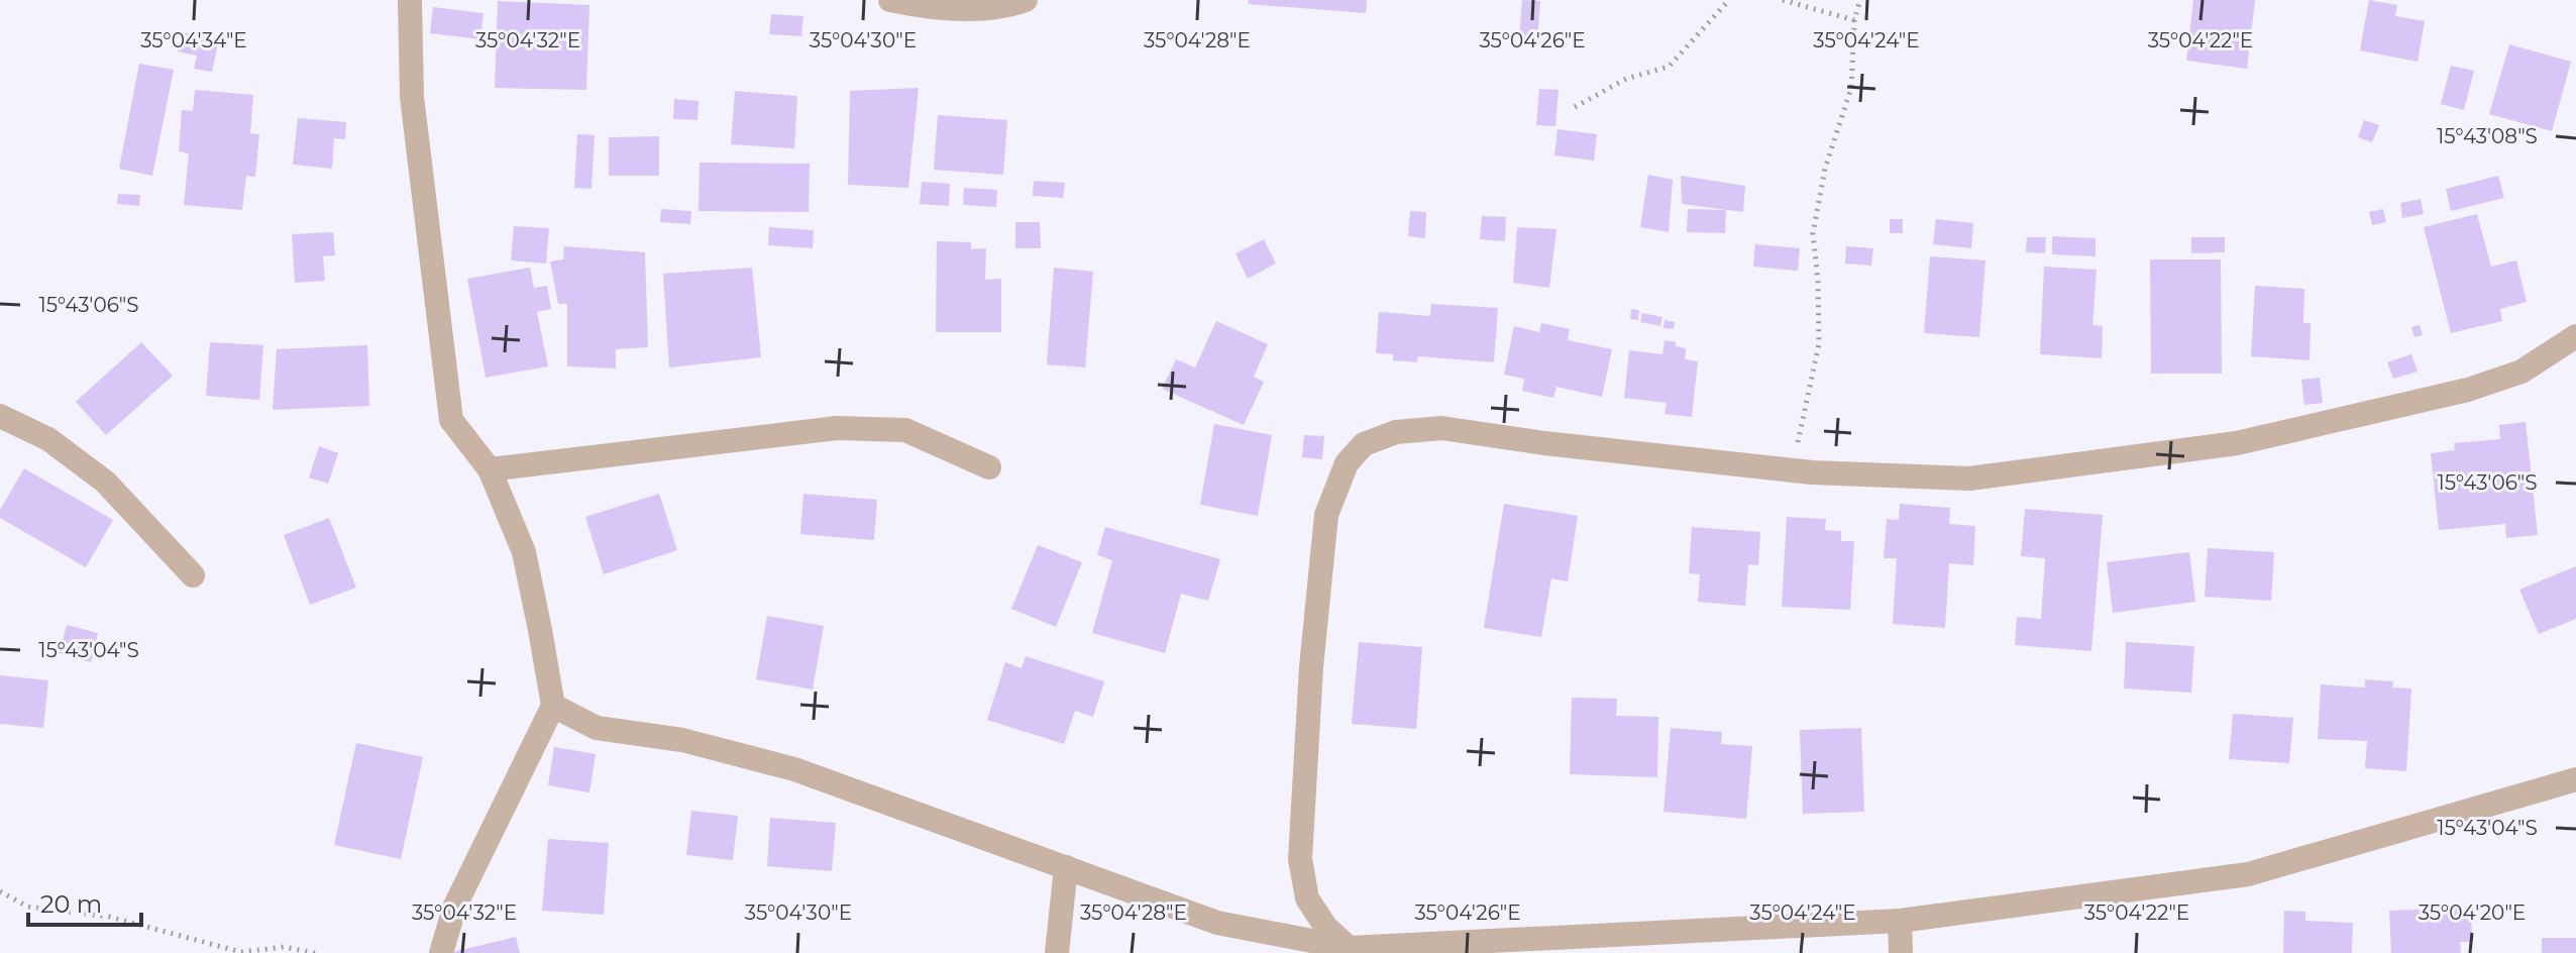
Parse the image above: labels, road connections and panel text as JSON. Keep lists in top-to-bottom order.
{
  "scale_bar": "20 m",
  "coordinates": [
    "35°04'34\"E",
    "35°04'32\"E",
    "35°04'30\"E",
    "35°04'28\"E",
    "35°04'26\"E",
    "35°04'24\"E",
    "35°04'22\"E",
    "15°43'08\"S",
    "15°43'06\"S",
    "15°43'04\"S",
    "35°04'20\"E"
  ]
}
